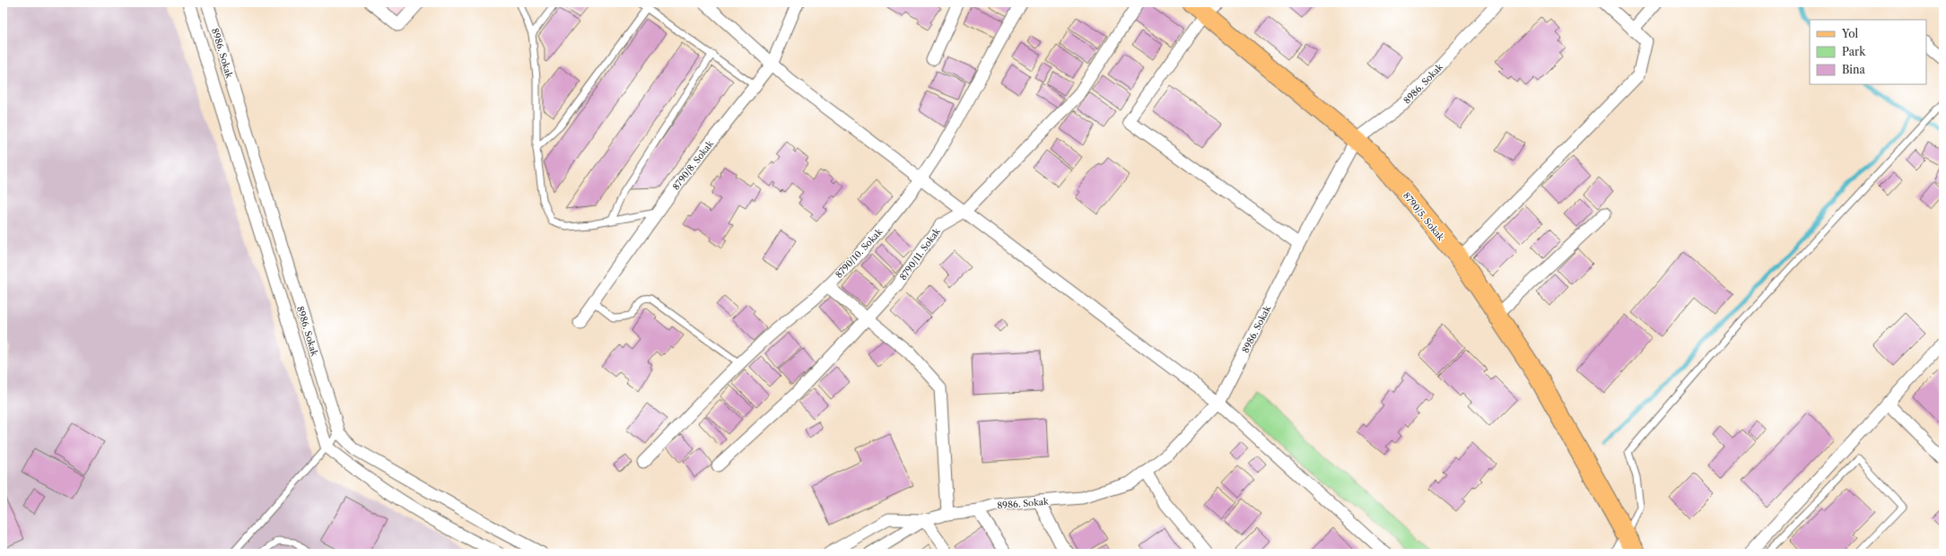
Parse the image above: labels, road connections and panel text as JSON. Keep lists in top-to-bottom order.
{
  "streets": {
    "main road": ["8790/5. Sokak"],
    "street": [
      "8986. Sokak",
      "8790/8. Sokak",
      "8790/10. Sokak",
      "8790/11. Sokak"
    ]
  },
  "crossings": [
    ["8986. Sokak", "8790/5. Sokak"]
  ],
  "legend": ["Yol", "Park", "Bina"]
}
